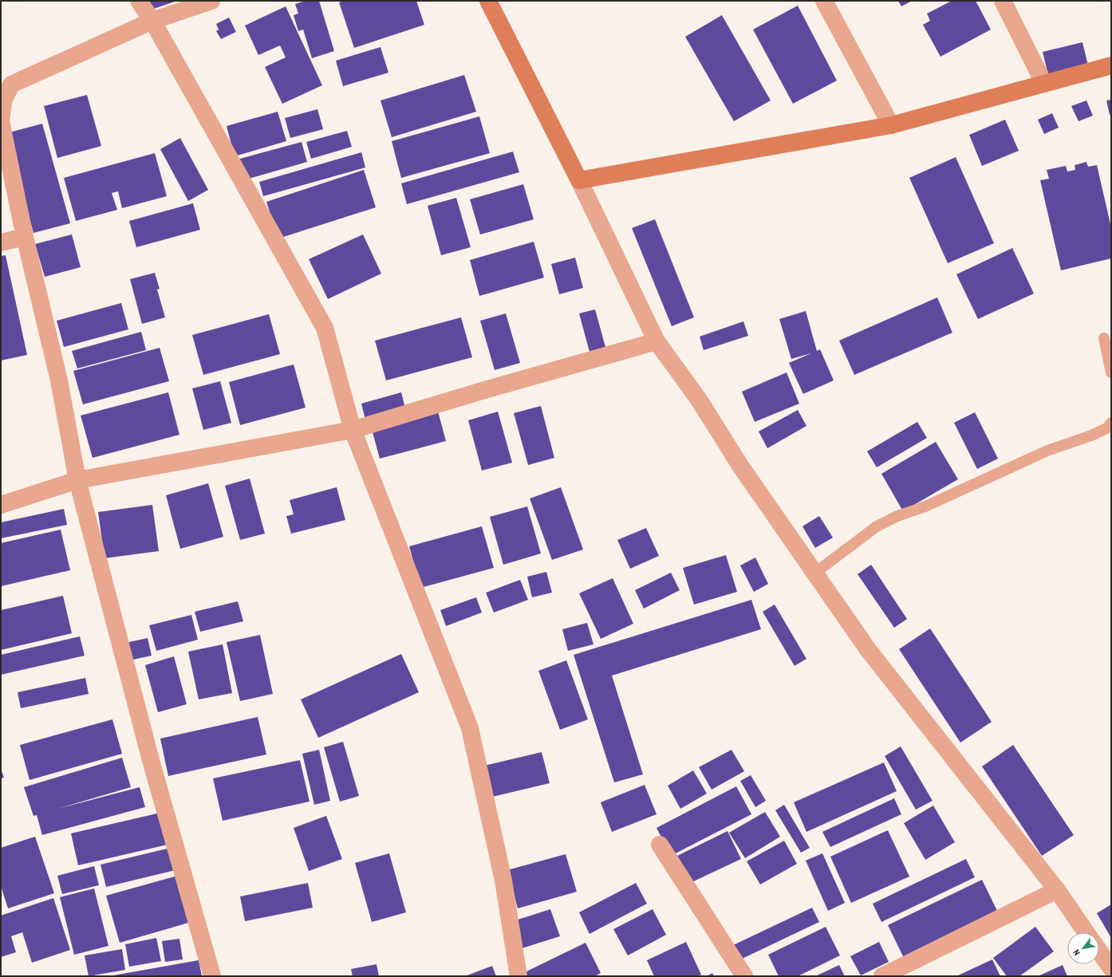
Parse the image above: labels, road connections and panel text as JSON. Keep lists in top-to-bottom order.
{
  "north": "bottom left"
}
